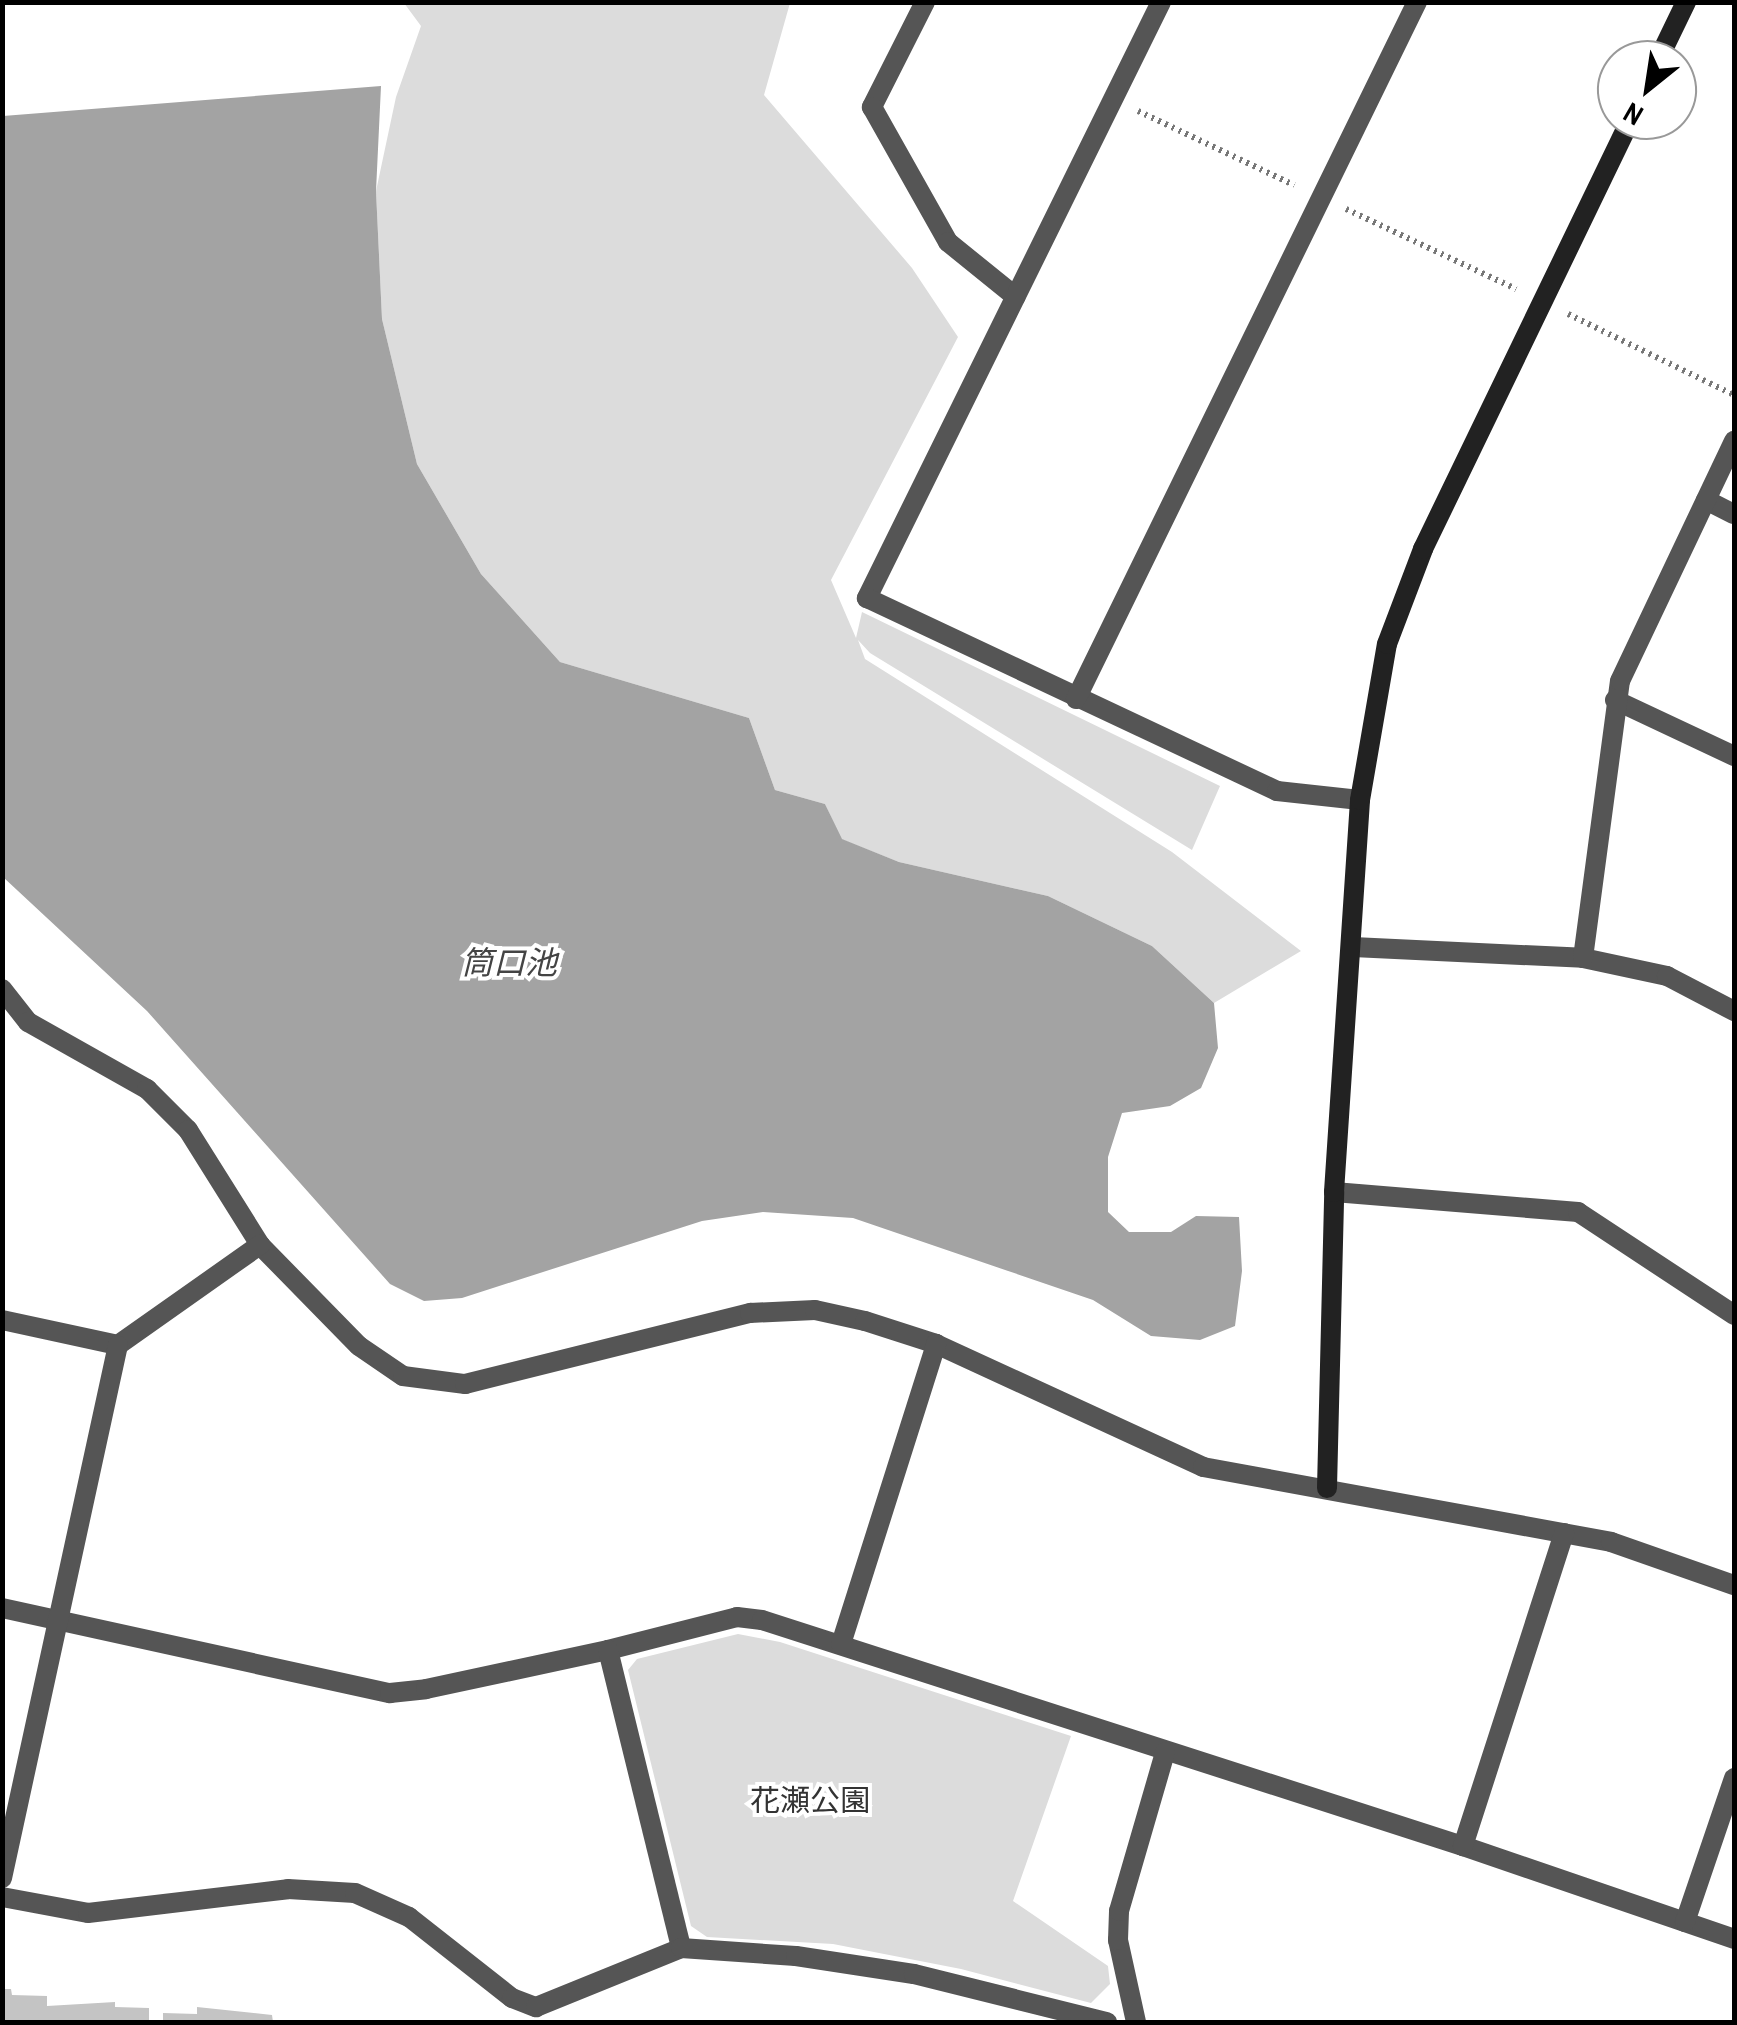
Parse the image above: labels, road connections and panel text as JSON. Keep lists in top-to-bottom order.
{
  "water": ["筒口池"],
  "parks": ["花瀬公園"],
  "north": "bottom left"
}
